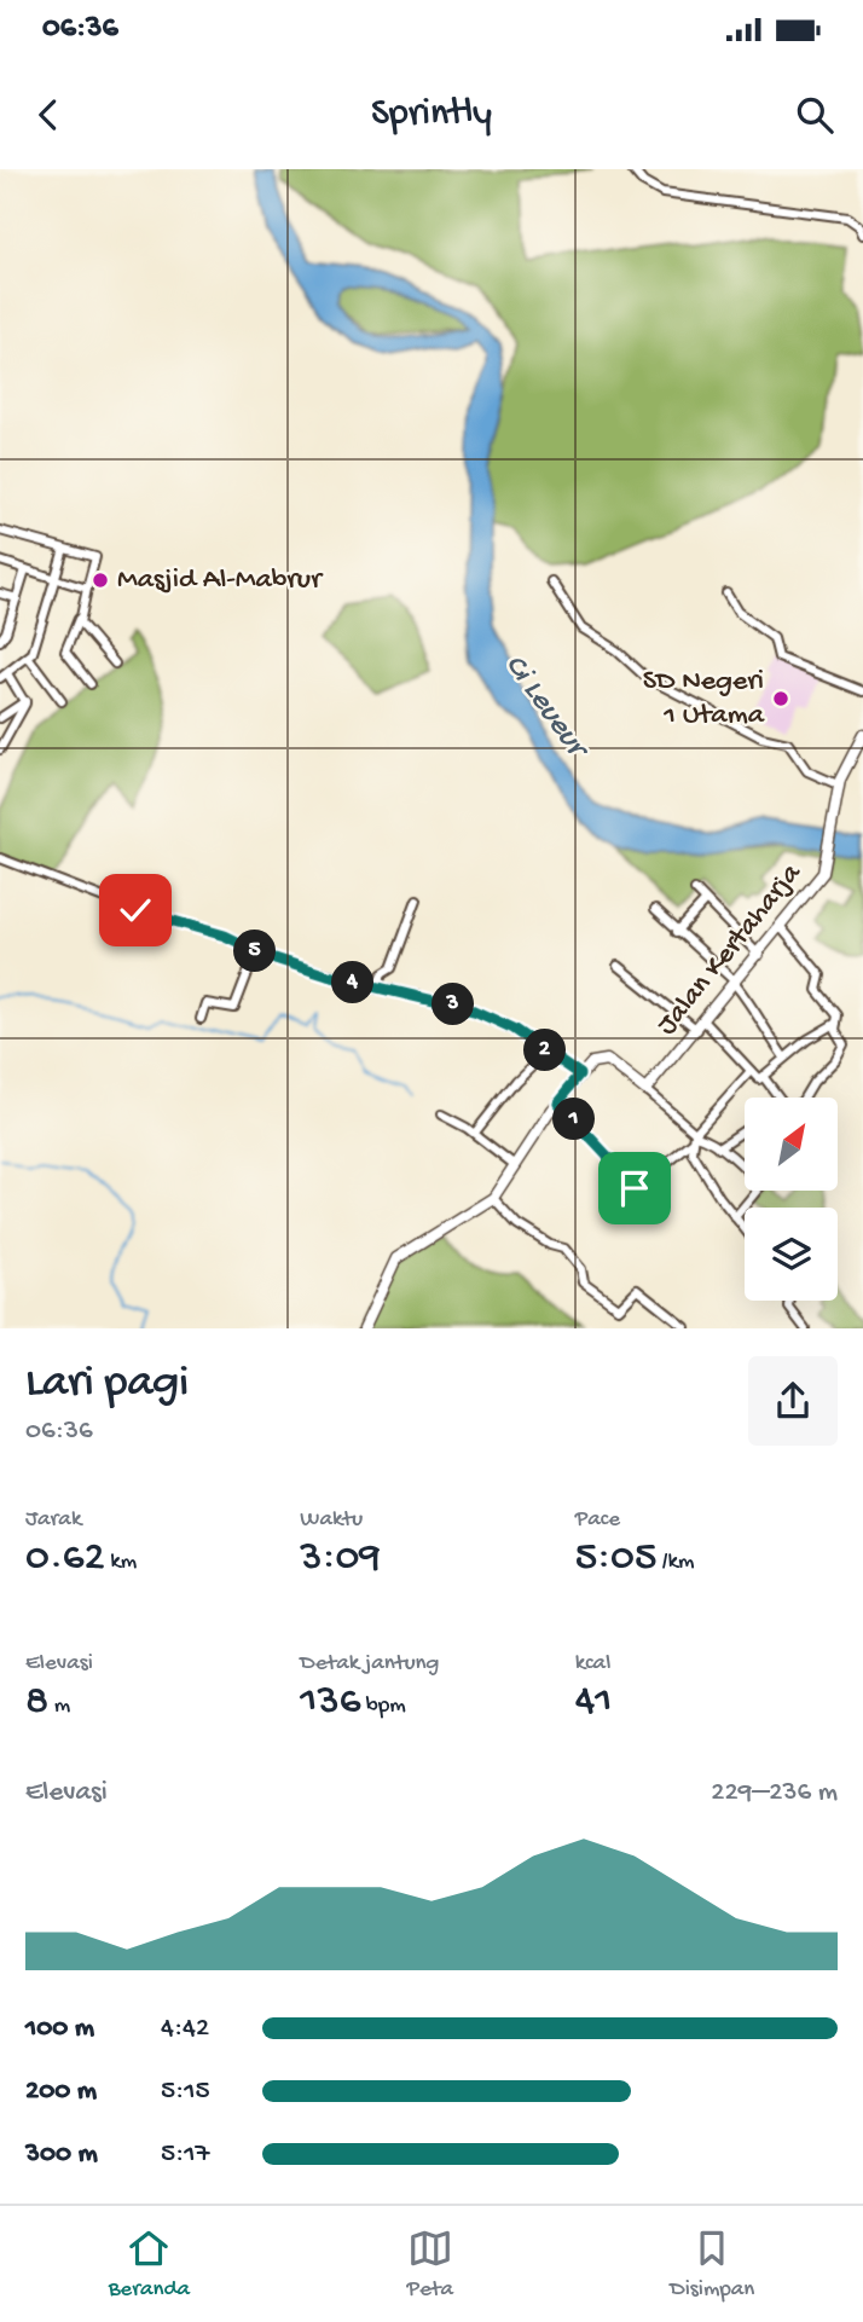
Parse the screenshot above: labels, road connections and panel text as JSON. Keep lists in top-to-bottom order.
{
  "streets": {
    "street": ["Jalan Kertaharja"]
  },
  "water": ["Ci Leueur"],
  "places": ["Masjid Al-Mabrur", "SD Negeri 1 Utama"],
  "north": "top right",
  "page": {
    "status": "06:36",
    "header": "Sprintly",
    "pins": [
      "5",
      "4",
      "3",
      "2",
      "1"
    ],
    "heading": ["Lari pagi", "06:36"],
    "stats": [
      ["Jarak", "0.62 km"],
      ["Waktu", "3:09"],
      ["Pace", "5:05 /km"],
      ["Elevasi", "8 m"],
      ["Detak jantung", "136 bpm"],
      ["kcal", "41"]
    ],
    "chart": ["Elevasi", "229–236 m"],
    "list": [
      {
        "name": "100 m",
        "note": "4:42"
      },
      {
        "name": "200 m",
        "note": "5:15"
      },
      {
        "name": "300 m",
        "note": "5:17"
      }
    ],
    "tabs": ["Beranda", "Peta", "Disimpan"]
  }
}
